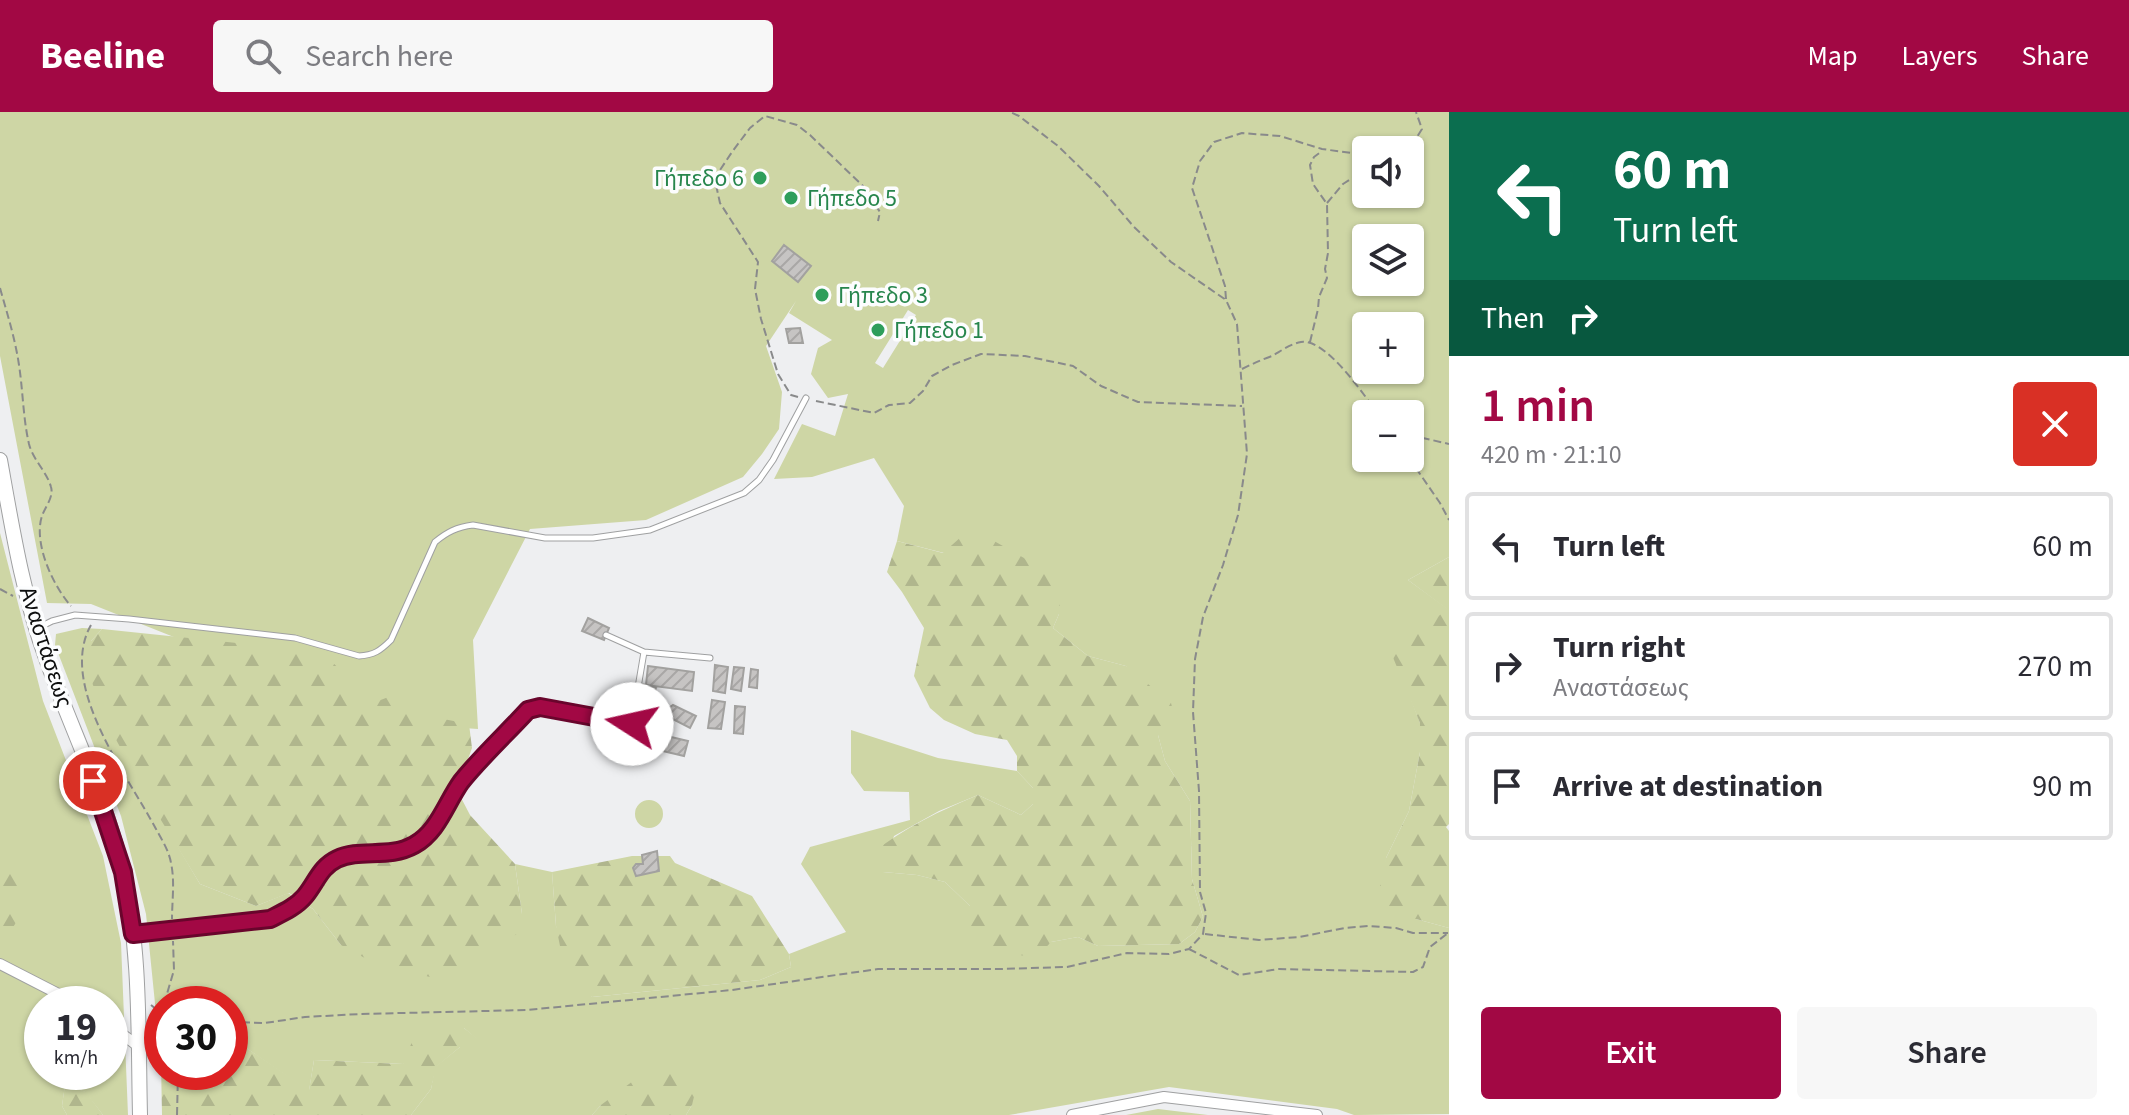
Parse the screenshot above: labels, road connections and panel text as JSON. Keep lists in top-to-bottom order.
{
  "streets": {
    "street": ["Αναστάσεως"]
  },
  "places": [
    "Γήπεδο 6",
    "Γήπεδο 5",
    "Γήπεδο 3",
    "Γήπεδο 1"
  ],
  "page": {
    "header": "Beeline",
    "search": "Search here",
    "nav": ["Map", "Layers", "Share"],
    "turn": ["60 m", "Turn left"],
    "map_buttons": ["+", "−"],
    "then": "Then",
    "heading": ["1 min", "420 m · 21:10"],
    "list": [
      {
        "name": "Turn left",
        "value": "60 m"
      },
      {
        "name": "Turn right",
        "note": "Αναστάσεως",
        "value": "270 m"
      },
      {
        "name": "Arrive at destination",
        "value": "90 m"
      }
    ],
    "speed": "19 km/h",
    "limit": "30",
    "buttons": ["Exit", "Share"]
  }
}
